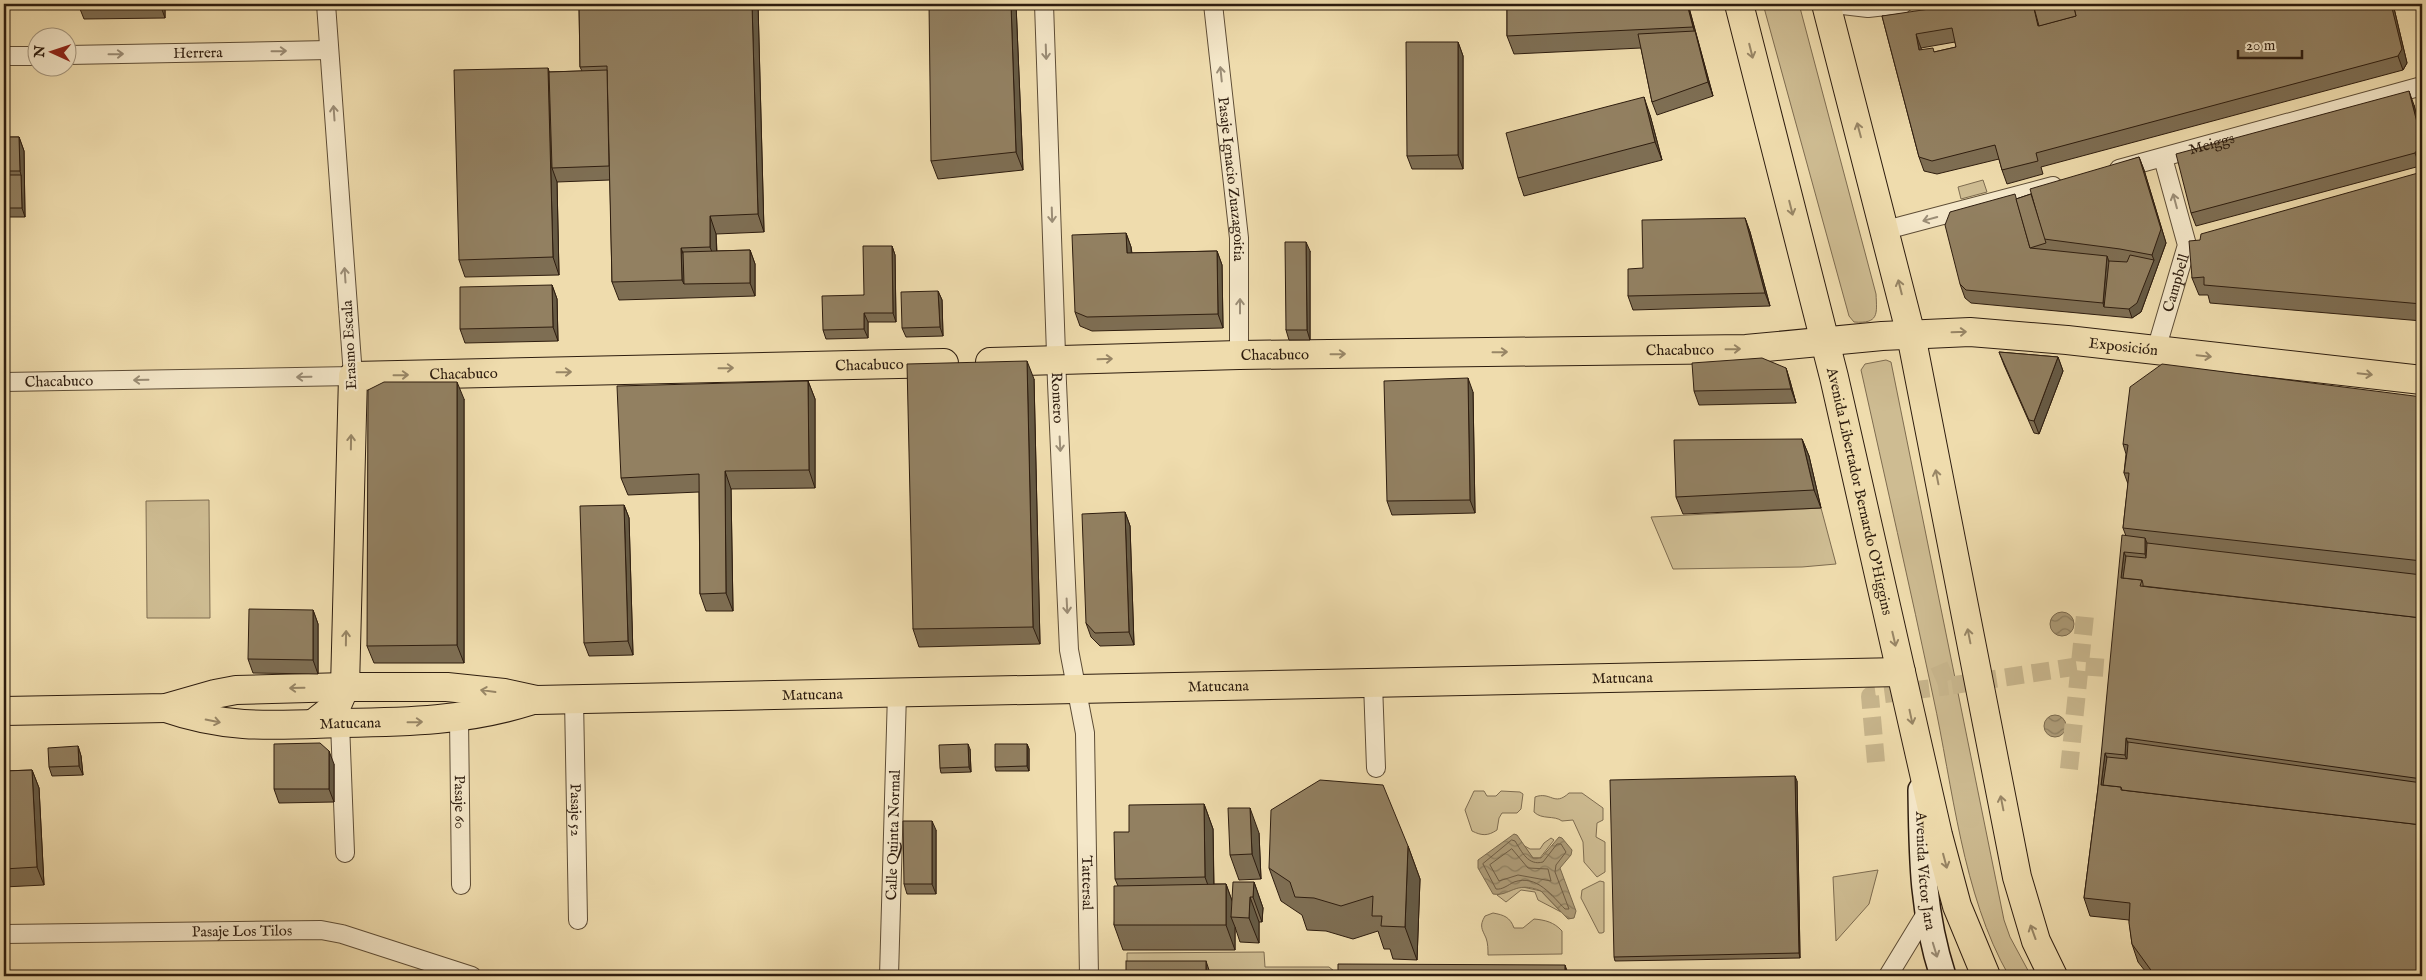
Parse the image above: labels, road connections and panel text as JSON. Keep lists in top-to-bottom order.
{
  "streets": {
    "main road": [
      "Erasmo Escala",
      "Exposición",
      "Chacabuco",
      "Avenida Libertador Bernardo O'Higgins",
      "Matucana",
      "Avenida Víctor Jara"
    ],
    "street": [
      "Herrera",
      "Meiggs",
      "Pasaje Ignacio Zuazagoitia",
      "Campbell",
      "Romero",
      "Pasaje 60",
      "Pasaje 52",
      "Calle Quinta Normal",
      "Tattersal",
      "Pasaje Los Tilos"
    ]
  },
  "crossings": [
    ["Herrera", "Erasmo Escala"],
    ["Meiggs", "Campbell"],
    ["Pasaje Ignacio Zuazagoitia", "Chacabuco"],
    ["Campbell", "Exposición"],
    ["Erasmo Escala", "Chacabuco"],
    ["Erasmo Escala", "Matucana"],
    ["Exposición", "Chacabuco"],
    ["Exposición", "Avenida Libertador Bernardo O'Higgins"],
    ["Chacabuco", "Romero"],
    ["Chacabuco", "Avenida Libertador Bernardo O'Higgins"],
    ["Romero", "Matucana"],
    ["Romero", "Tattersal"],
    ["Avenida Libertador Bernardo O'Higgins", "Matucana"],
    ["Avenida Libertador Bernardo O'Higgins", "Avenida Víctor Jara"],
    ["Matucana", "Pasaje 60"],
    ["Matucana", "Pasaje 52"],
    ["Matucana", "Calle Quinta Normal"]
  ],
  "one_way": [
    "Herrera",
    "Pasaje Ignacio Zuazagoitia",
    "Campbell",
    "Erasmo Escala",
    "Exposición",
    "Romero"
  ],
  "scale_bar": "20 m",
  "north": "left"
}
